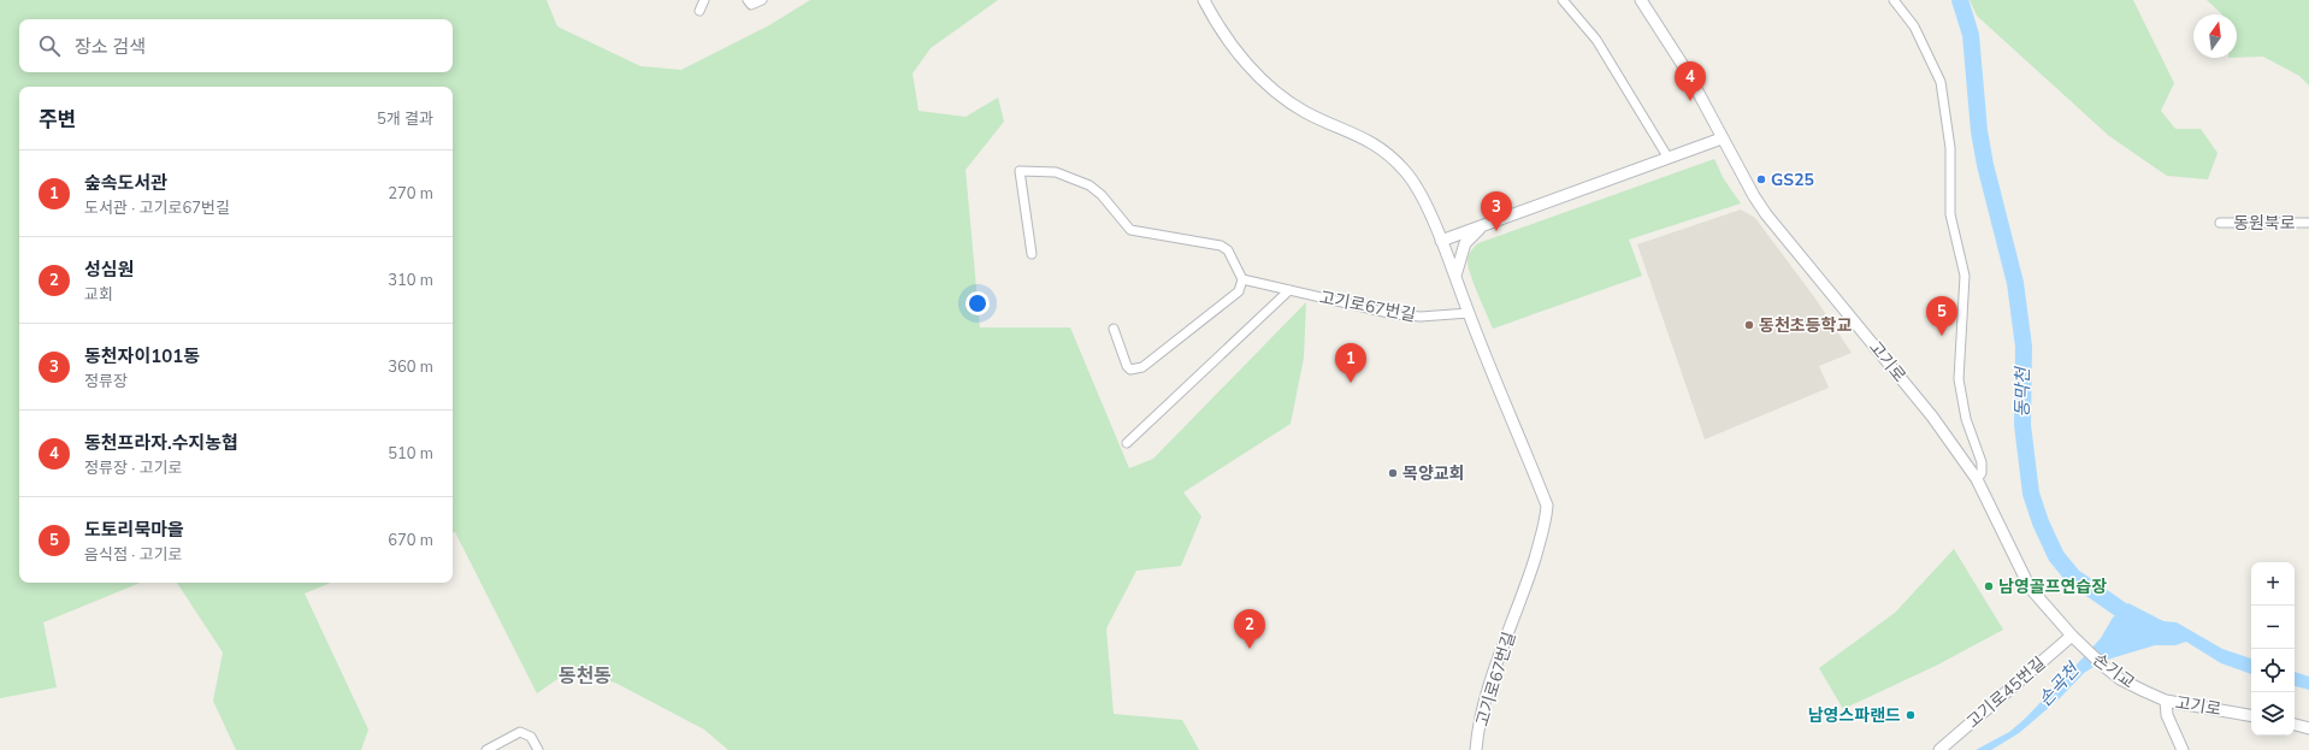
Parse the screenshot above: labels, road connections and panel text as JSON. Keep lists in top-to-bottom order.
{
  "streets": {
    "street": [
      "동원북로",
      "고기로67번길",
      "고기로",
      "손기교",
      "고기로45번길"
    ]
  },
  "crossings": [
    ["고기로", "손기교"],
    ["고기로", "고기로45번길"]
  ],
  "districts": ["동천동"],
  "water": ["동막천", "손곡천"],
  "places": [
    "GS25",
    "동천초등학교",
    "목양교회",
    "남영골프연습장",
    "남영스파랜드"
  ],
  "north": "top",
  "page": {
    "search": "장소 검색",
    "pins": [
      "4",
      "3",
      "5",
      "1",
      "2"
    ],
    "heading": ["주변", "5개 결과"],
    "list": [
      {
        "mark": "1",
        "name": "숲속도서관",
        "note": "도서관 · 고기로67번길",
        "value": "270 m"
      },
      {
        "mark": "2",
        "name": "성심원",
        "note": "교회",
        "value": "310 m"
      },
      {
        "mark": "3",
        "name": "동천자이101동",
        "note": "정류장",
        "value": "360 m"
      },
      {
        "mark": "4",
        "name": "동천프라자.수지농협",
        "note": "정류장 · 고기로",
        "value": "510 m"
      },
      {
        "mark": "5",
        "name": "도토리묵마을",
        "note": "음식점 · 고기로",
        "value": "670 m"
      }
    ],
    "map_buttons": ["+", "−"]
  }
}
